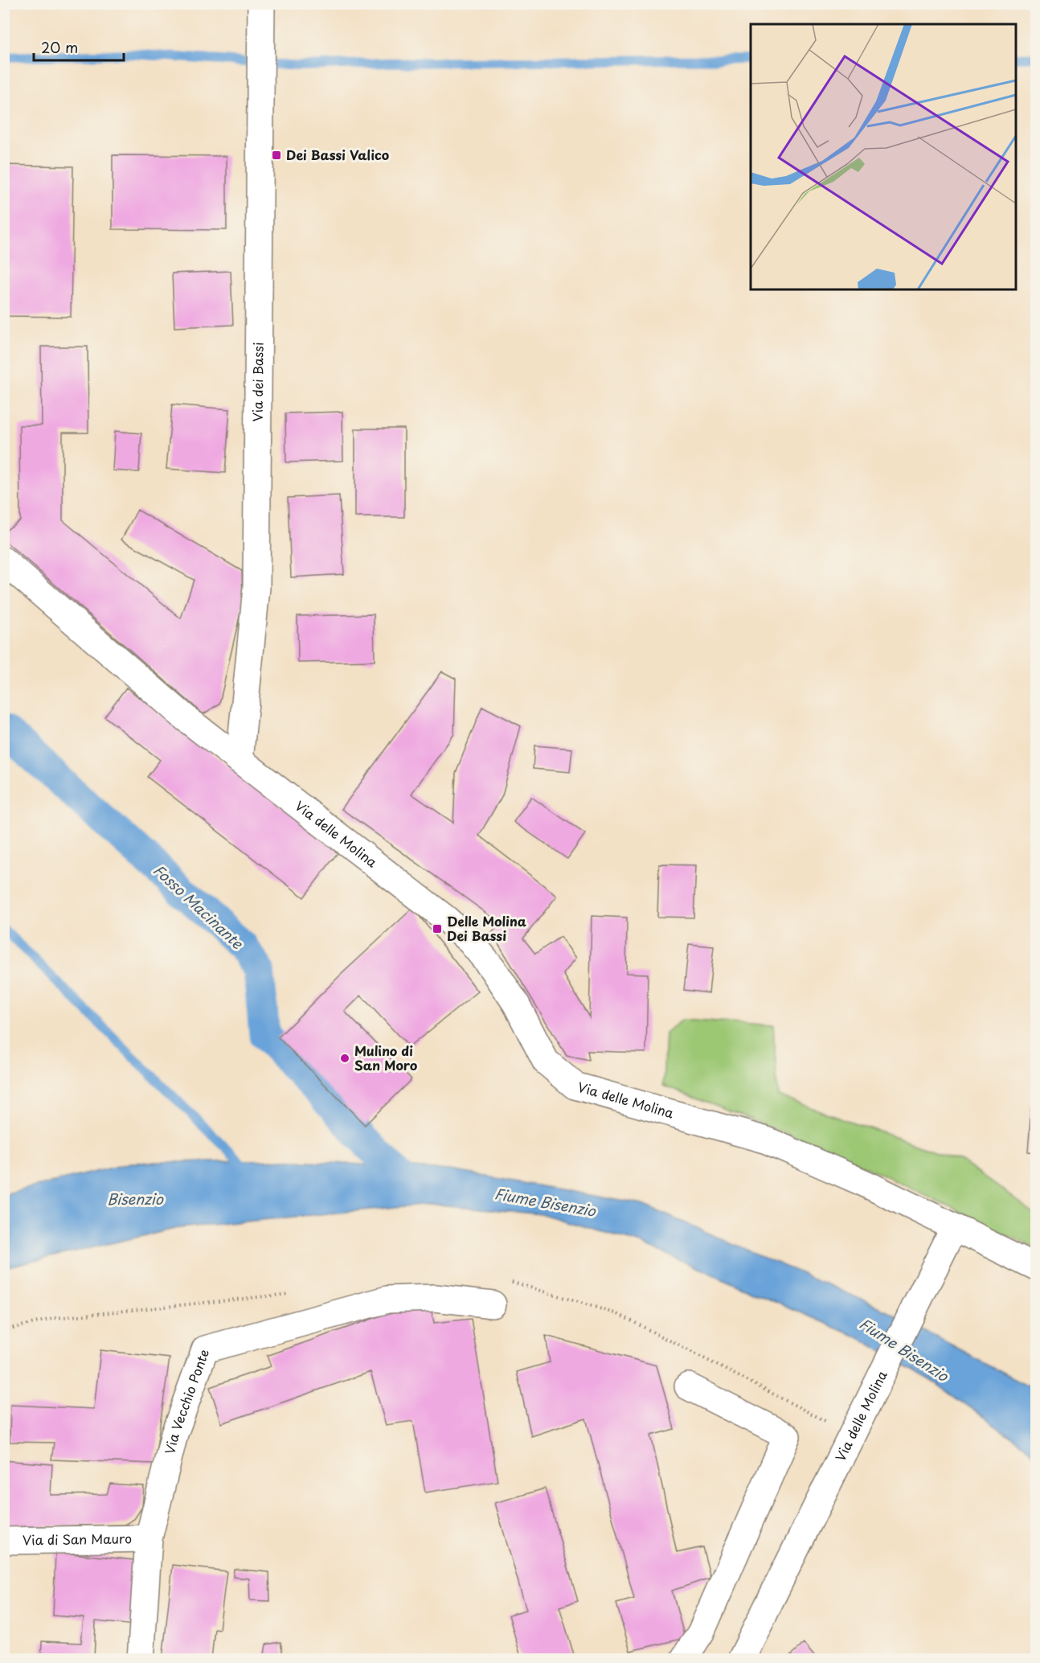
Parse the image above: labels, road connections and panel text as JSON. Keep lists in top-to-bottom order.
{
  "streets": {
    "street": [
      "Via dei Bassi",
      "Via delle Molina",
      "Via Vecchio Ponte",
      "Via di San Mauro"
    ]
  },
  "crossings": [
    ["Via dei Bassi", "Via delle Molina"],
    ["Via Vecchio Ponte", "Via di San Mauro"]
  ],
  "water": ["Fosso Macinante", "Bisenzio", "Fiume Bisenzio"],
  "places": {
    "transit": ["Dei Bassi Valico", "Delle Molina Dei Bassi"],
    "other": ["Mulino di San Moro"]
  },
  "scale_bar": "20 m"
}
